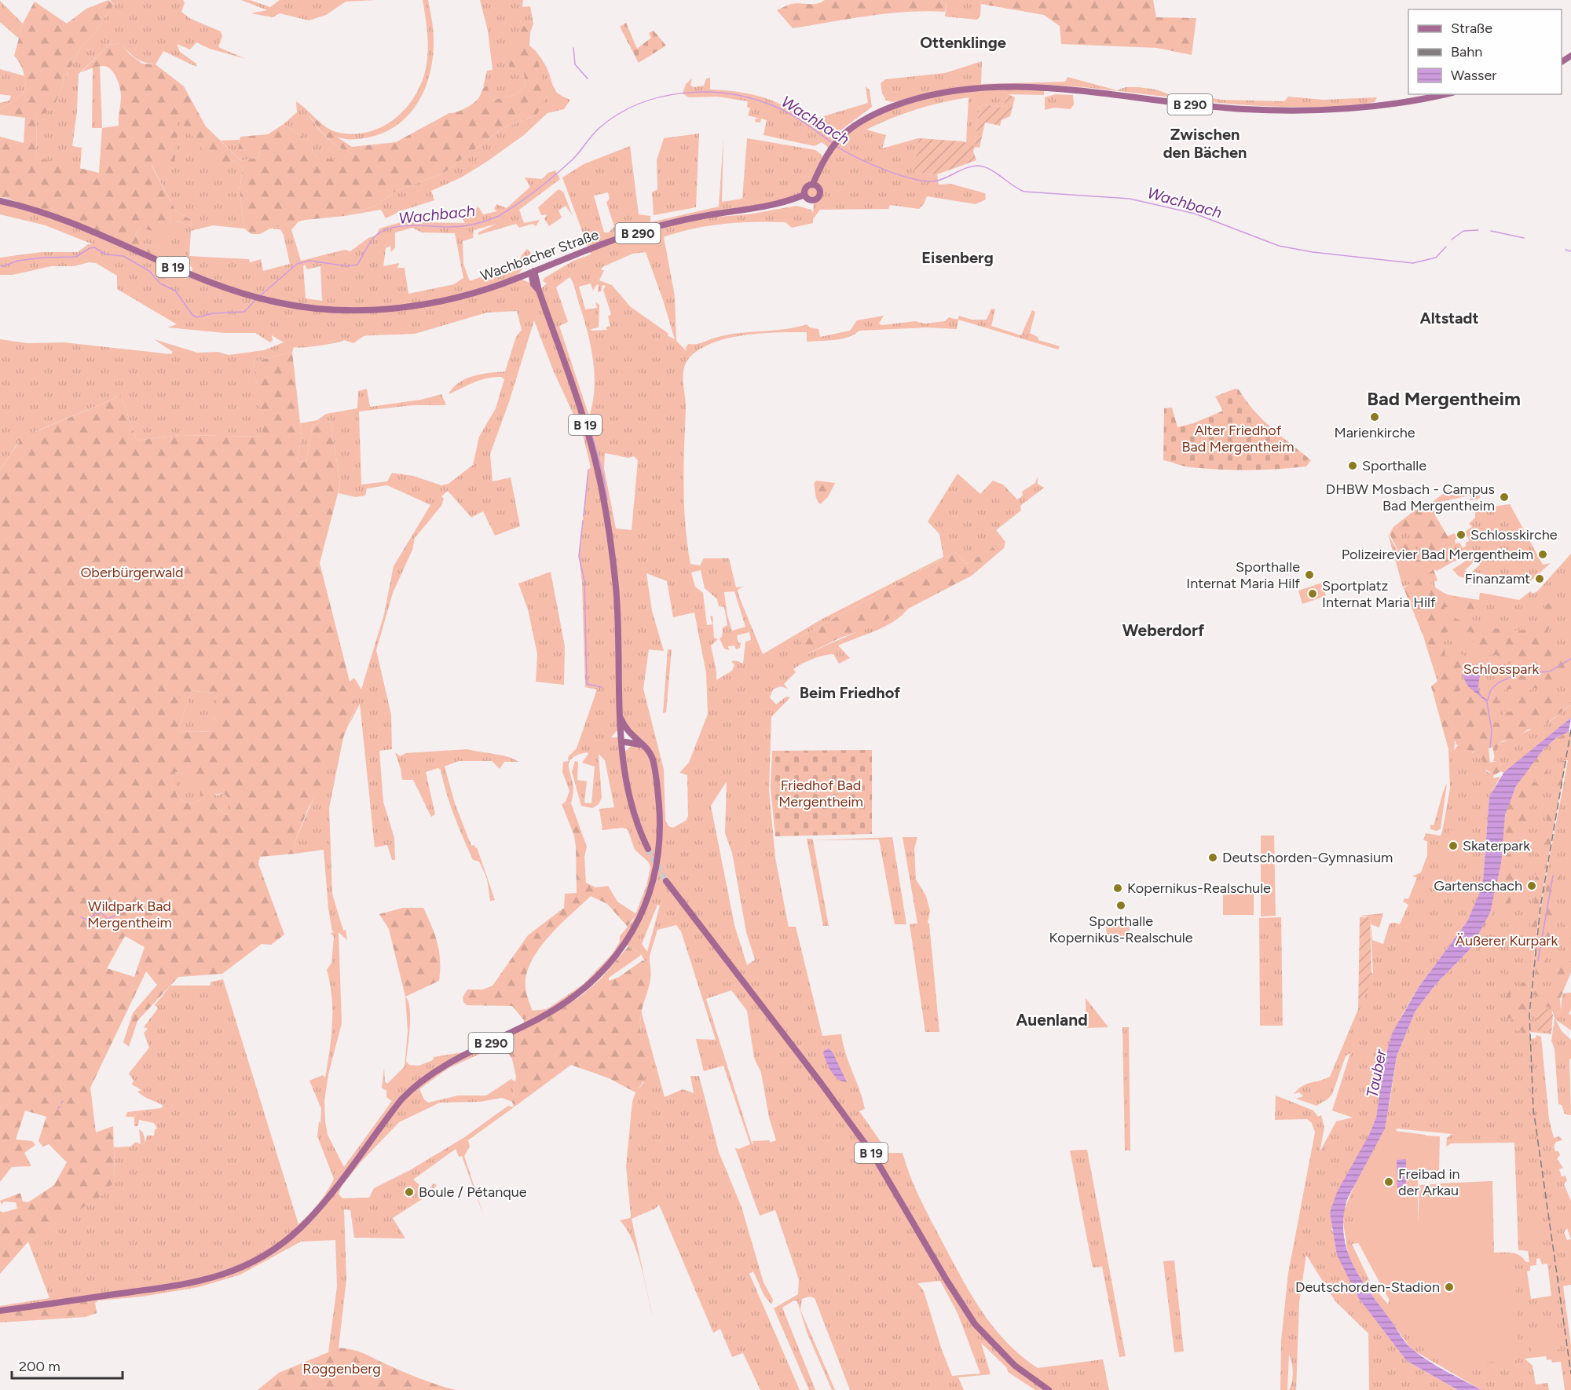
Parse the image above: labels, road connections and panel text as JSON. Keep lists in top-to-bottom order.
{
  "streets": {
    "main road": ["B 290", "Wachbacher Straße", "B 19"]
  },
  "crossings": [
    ["B 290", "Wachbacher Straße"],
    ["B 290", "B 19"],
    ["Wachbacher Straße", "B 19"]
  ],
  "districts": [
    "Ottenklinge",
    "Zwischen den Bächen",
    "Eisenberg",
    "Altstadt",
    "Bad Mergentheim",
    "Weberdorf",
    "Beim Friedhof",
    "Auenland"
  ],
  "water": ["Wachbach", "Tauber"],
  "parks": [
    "Alter Friedhof Bad Mergentheim",
    "Oberbürgerwald",
    "Schlosspark",
    "Friedhof Bad Mergentheim",
    "Wildpark Bad Mergentheim",
    "Äußerer Kurpark",
    "Roggenberg"
  ],
  "places": [
    "Marienkirche",
    "Sporthalle",
    "DHBW Mosbach - Campus Bad Mergentheim",
    "Schlosskirche",
    "Polizeirevier Bad Mergentheim",
    "Sporthalle Internat Maria Hilf",
    "Finanzamt",
    "Sportplatz Internat Maria Hilf",
    "Skaterpark",
    "Deutschorden-Gymnasium",
    "Gartenschach",
    "Kopernikus-Realschule",
    "Sporthalle Kopernikus-Realschule",
    "Freibad in der Arkau",
    "Boule / Pétanque",
    "Deutschorden-Stadion"
  ],
  "legend": ["Straße", "Bahn", "Wasser"],
  "scale_bar": "200 m"
}
